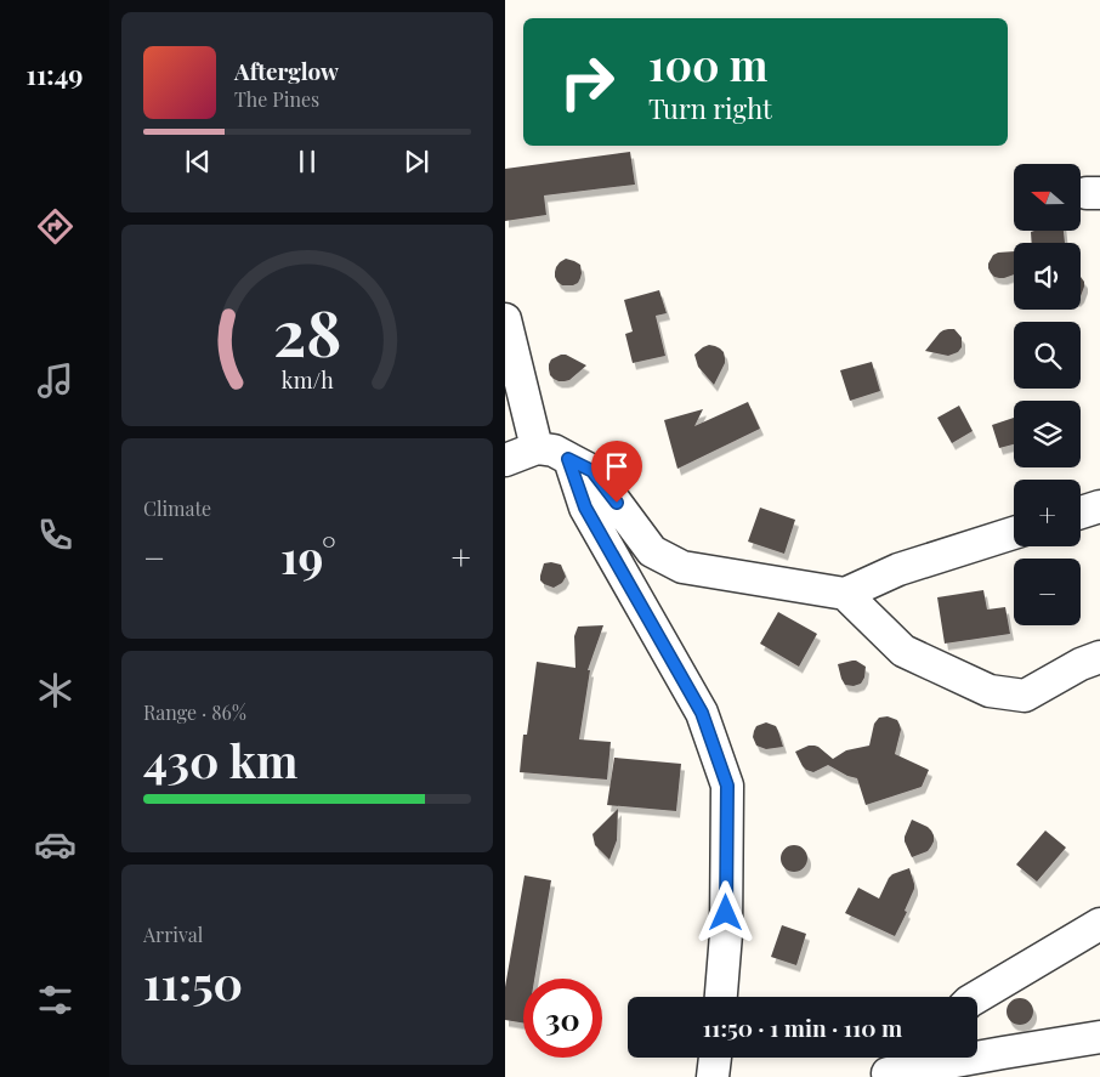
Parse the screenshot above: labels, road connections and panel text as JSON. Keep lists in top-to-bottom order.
{
  "north": "left",
  "page": {
    "tabs": "11:49",
    "turn": ["100 m", "Turn right"],
    "song": ["Afterglow", "The Pines"],
    "map_buttons": ["+", "−"],
    "tile": [
      "Climate",
      ["Range · 86%", "430 km"],
      ["Arrival", "11:50"]
    ],
    "heat": ["−", "19°", "+"],
    "limit": "30",
    "trip": "11:50 · 1 min · 110 m",
    "gauge": ["28", "km/h"]
  }
}
